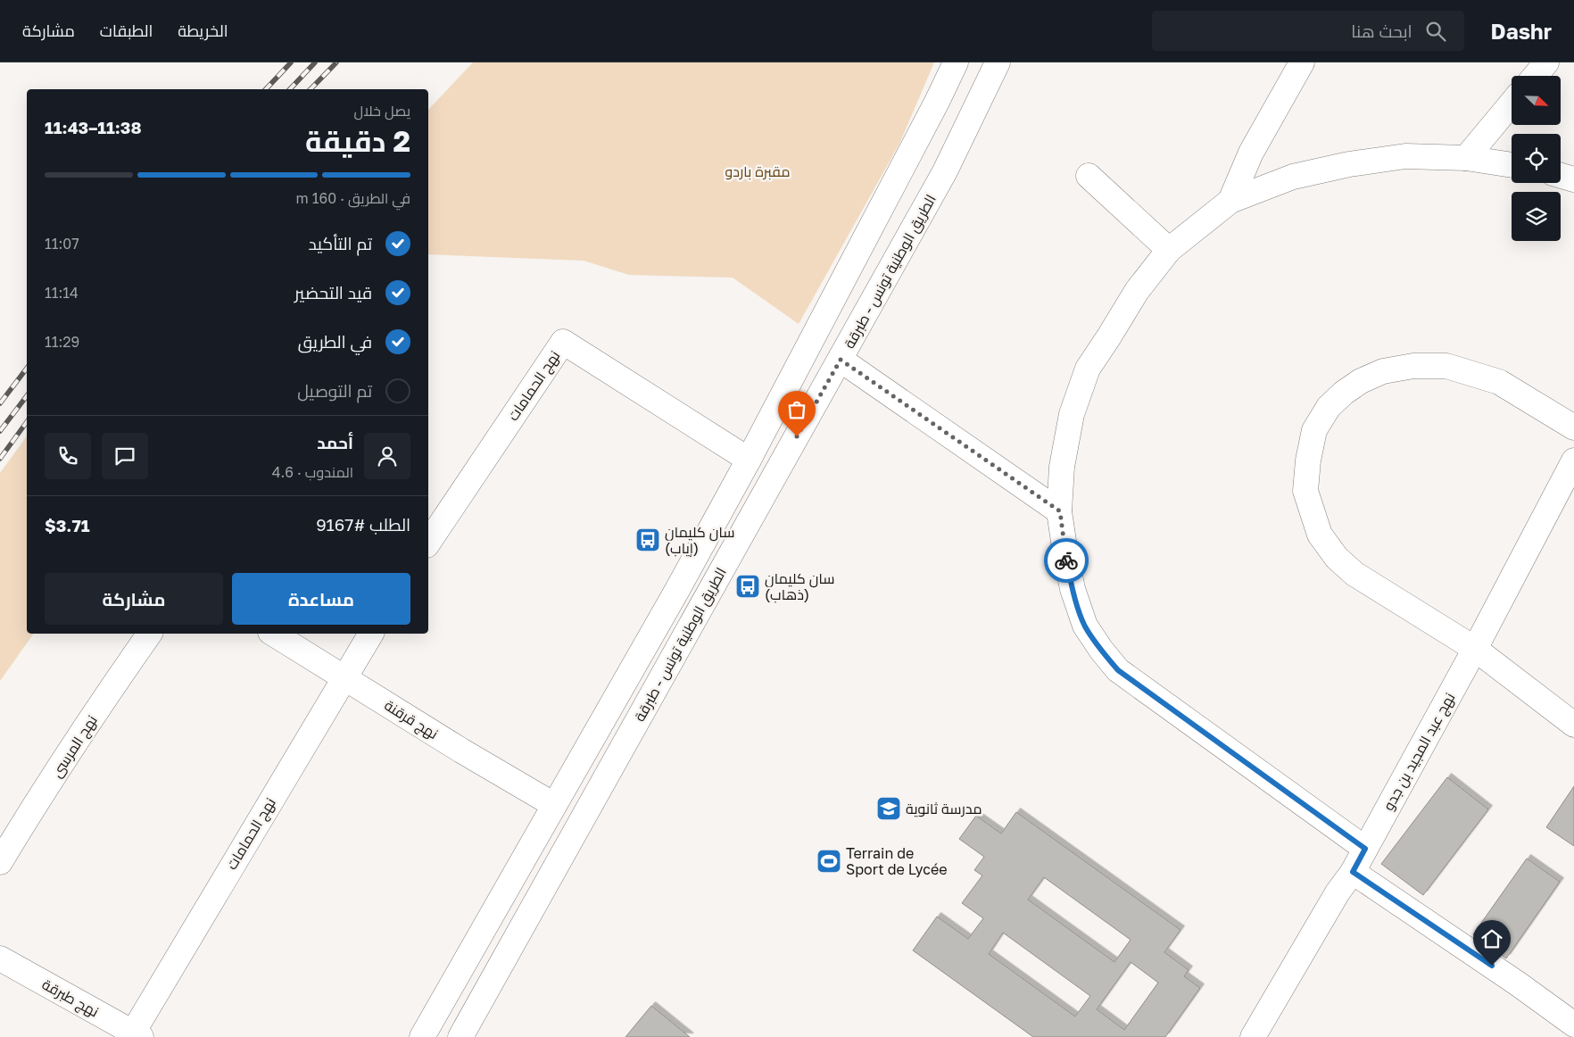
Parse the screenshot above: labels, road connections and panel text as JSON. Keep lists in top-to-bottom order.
{
  "streets": {
    "street": [
      "الطريق الوطنية تونس - طبرقة",
      "نهج الحمامات",
      "نهج قرقنة",
      "نهج المرسى",
      "نهج عبد المجيد بن جدو",
      "نهج طبرقة"
    ]
  },
  "crossings": [
    ["الطريق الوطنية تونس - طبرقة", "نهج الحمامات"],
    ["الطريق الوطنية تونس - طبرقة", "نهج قرقنة"],
    ["نهج الحمامات", "نهج قرقنة"],
    ["نهج الحمامات", "نهج طبرقة"]
  ],
  "parks": ["مقبرة باردو"],
  "places": {
    "bus stop": ["سان كليمان (إياب)", "سان كليمان (ذهاب)"],
    "school or university": ["مدرسة ثانوية"],
    "sports": ["Terrain de Sport de Lycée"]
  },
  "north": "bottom right",
  "page": {
    "header": "Dashr",
    "search": "ابحث هنا",
    "nav": ["الخريطة", "الطبقات", "مشاركة"],
    "heading": ["2 دقيقة", "يصل خلال", "11:38–11:43"],
    "panel": [
      "أحمد",
      "المندوب · 4.6",
      "الطلب #9167",
      "$3.71"
    ],
    "bar": "في الطريق · 160 m",
    "list": [
      ["تم التأكيد", "11:07"],
      ["قيد التحضير", "11:14"],
      ["في الطريق", "11:29"],
      "تم التوصيل"
    ],
    "buttons": ["مساعدة", "مشاركة"]
  }
}
